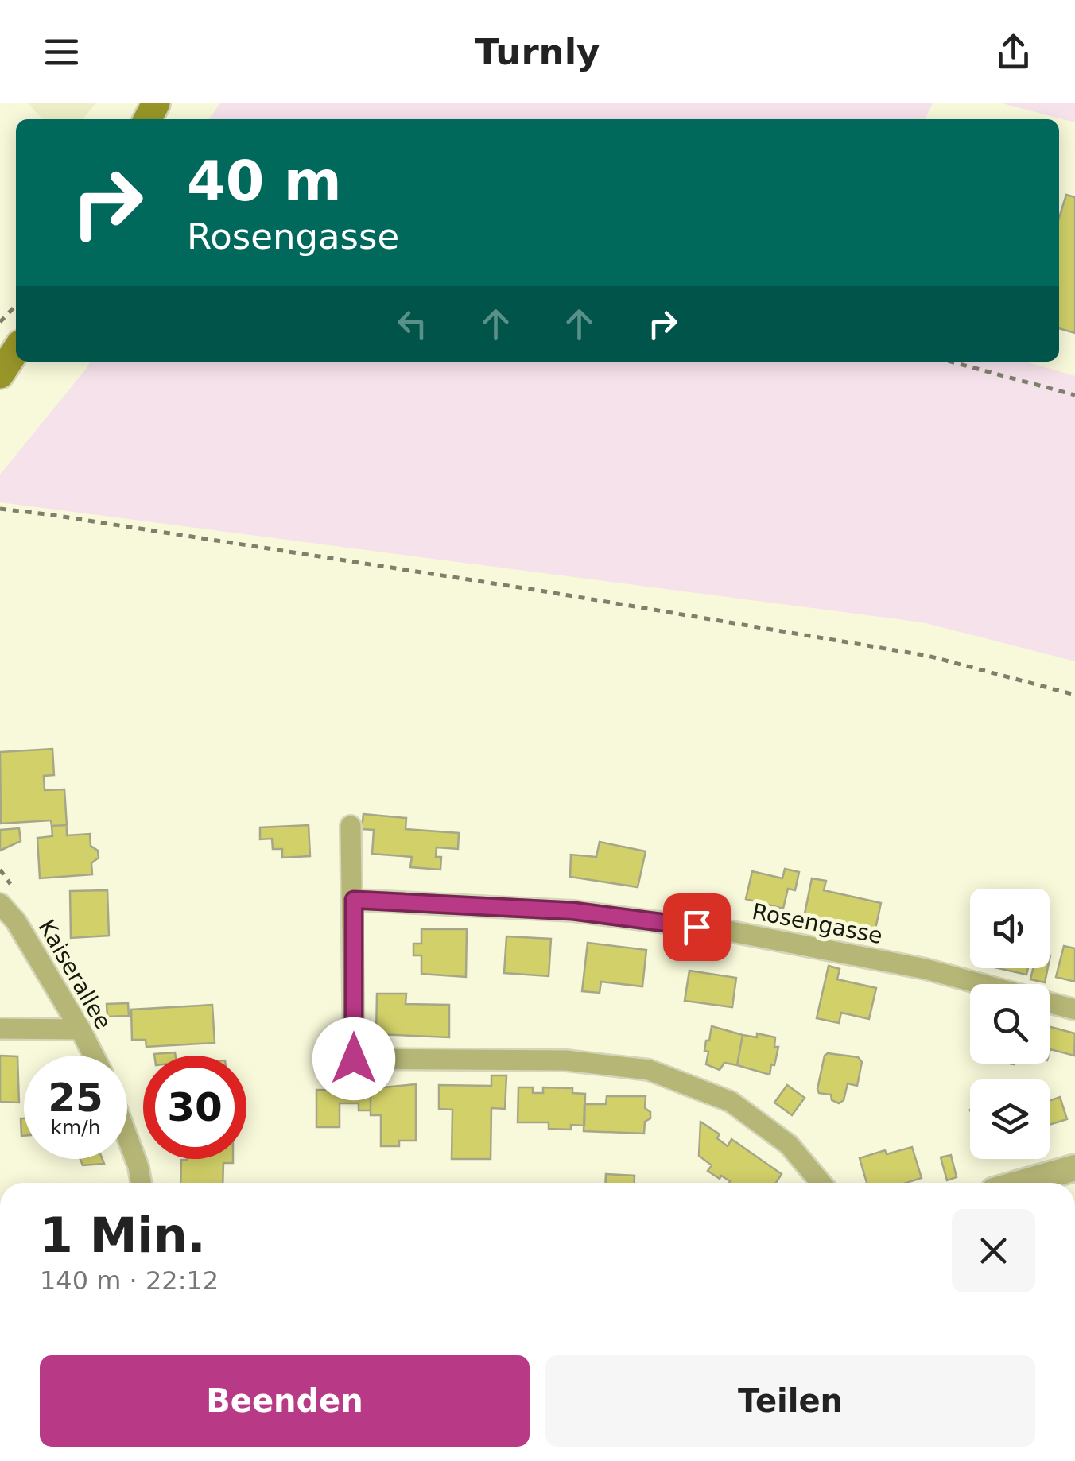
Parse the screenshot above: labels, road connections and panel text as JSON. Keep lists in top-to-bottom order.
{
  "streets": {
    "street": ["Rosengasse", "Kaiserallee"]
  },
  "page": {
    "header": "Turnly",
    "turn": ["40 m", "Rosengasse"],
    "speed": "25 km/h",
    "limit": "30",
    "heading": ["1 Min.", "140 m · 22:12"],
    "buttons": ["Beenden", "Teilen"]
  }
}
